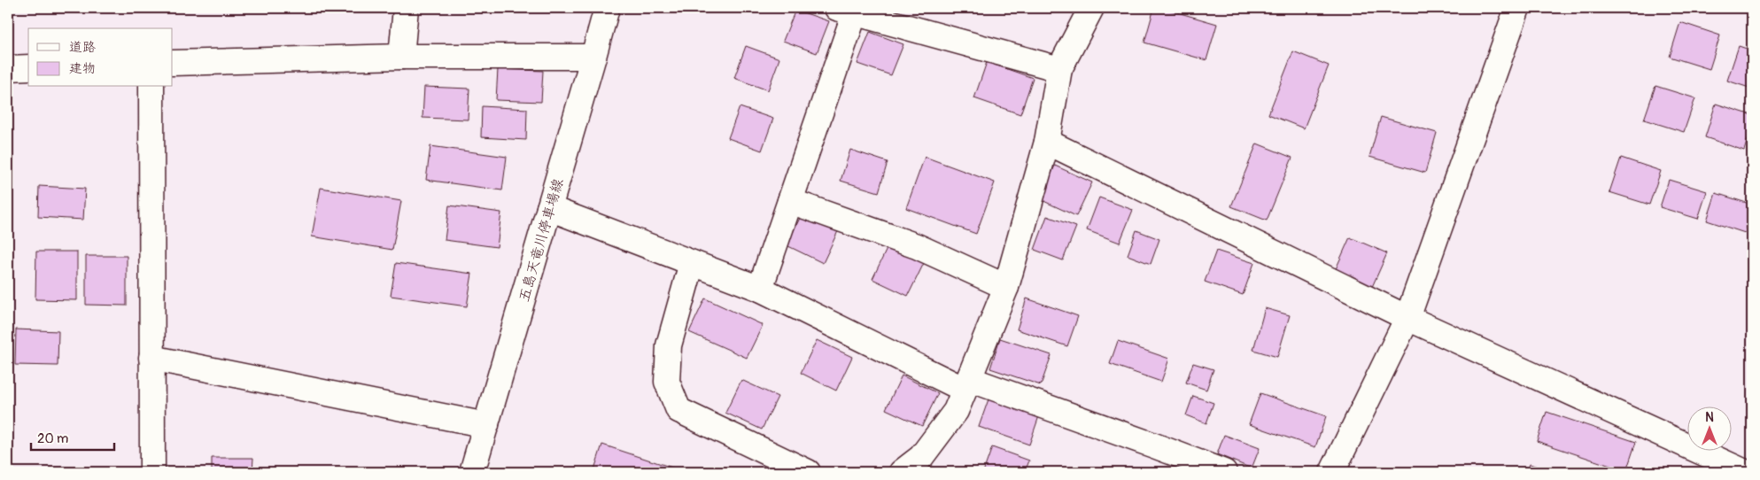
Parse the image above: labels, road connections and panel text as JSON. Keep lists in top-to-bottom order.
{
  "streets": {
    "street": ["五島天竜川停車場線"]
  },
  "legend": ["道路", "建物"],
  "scale_bar": "20 m",
  "north": "top"
}
